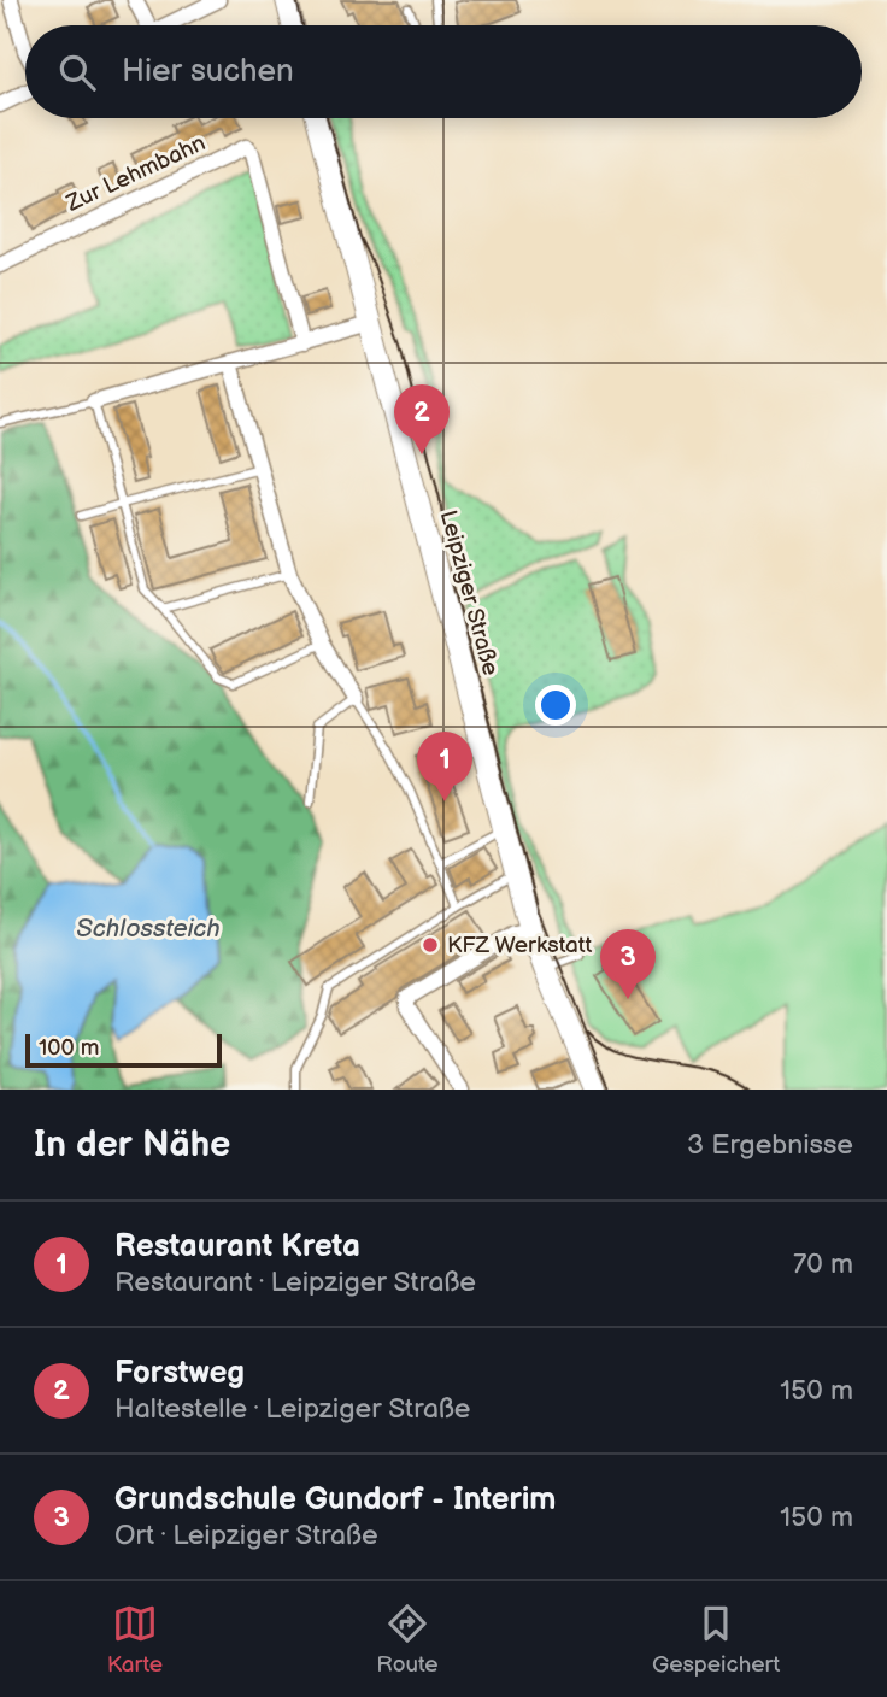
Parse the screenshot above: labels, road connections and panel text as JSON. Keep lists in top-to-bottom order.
{
  "streets": {
    "street": ["Zur Lehmbahn", "Leipziger Straße"]
  },
  "water": ["Schlossteich"],
  "places": ["KFZ Werkstatt"],
  "scale_bar": "100 m",
  "page": {
    "search": "Hier suchen",
    "pins": ["2", "1", "3"],
    "scale": "100 m",
    "heading": ["In der Nähe", "3 Ergebnisse"],
    "list": [
      {
        "mark": "1",
        "name": "Restaurant Kreta",
        "note": "Restaurant · Leipziger Straße",
        "value": "70 m"
      },
      {
        "mark": "2",
        "name": "Forstweg",
        "note": "Haltestelle · Leipziger Straße",
        "value": "150 m"
      },
      {
        "mark": "3",
        "name": "Grundschule Gundorf - Interim",
        "note": "Ort · Leipziger Straße",
        "value": "150 m"
      }
    ],
    "nav": ["Karte", "Route", "Gespeichert"]
  }
}
